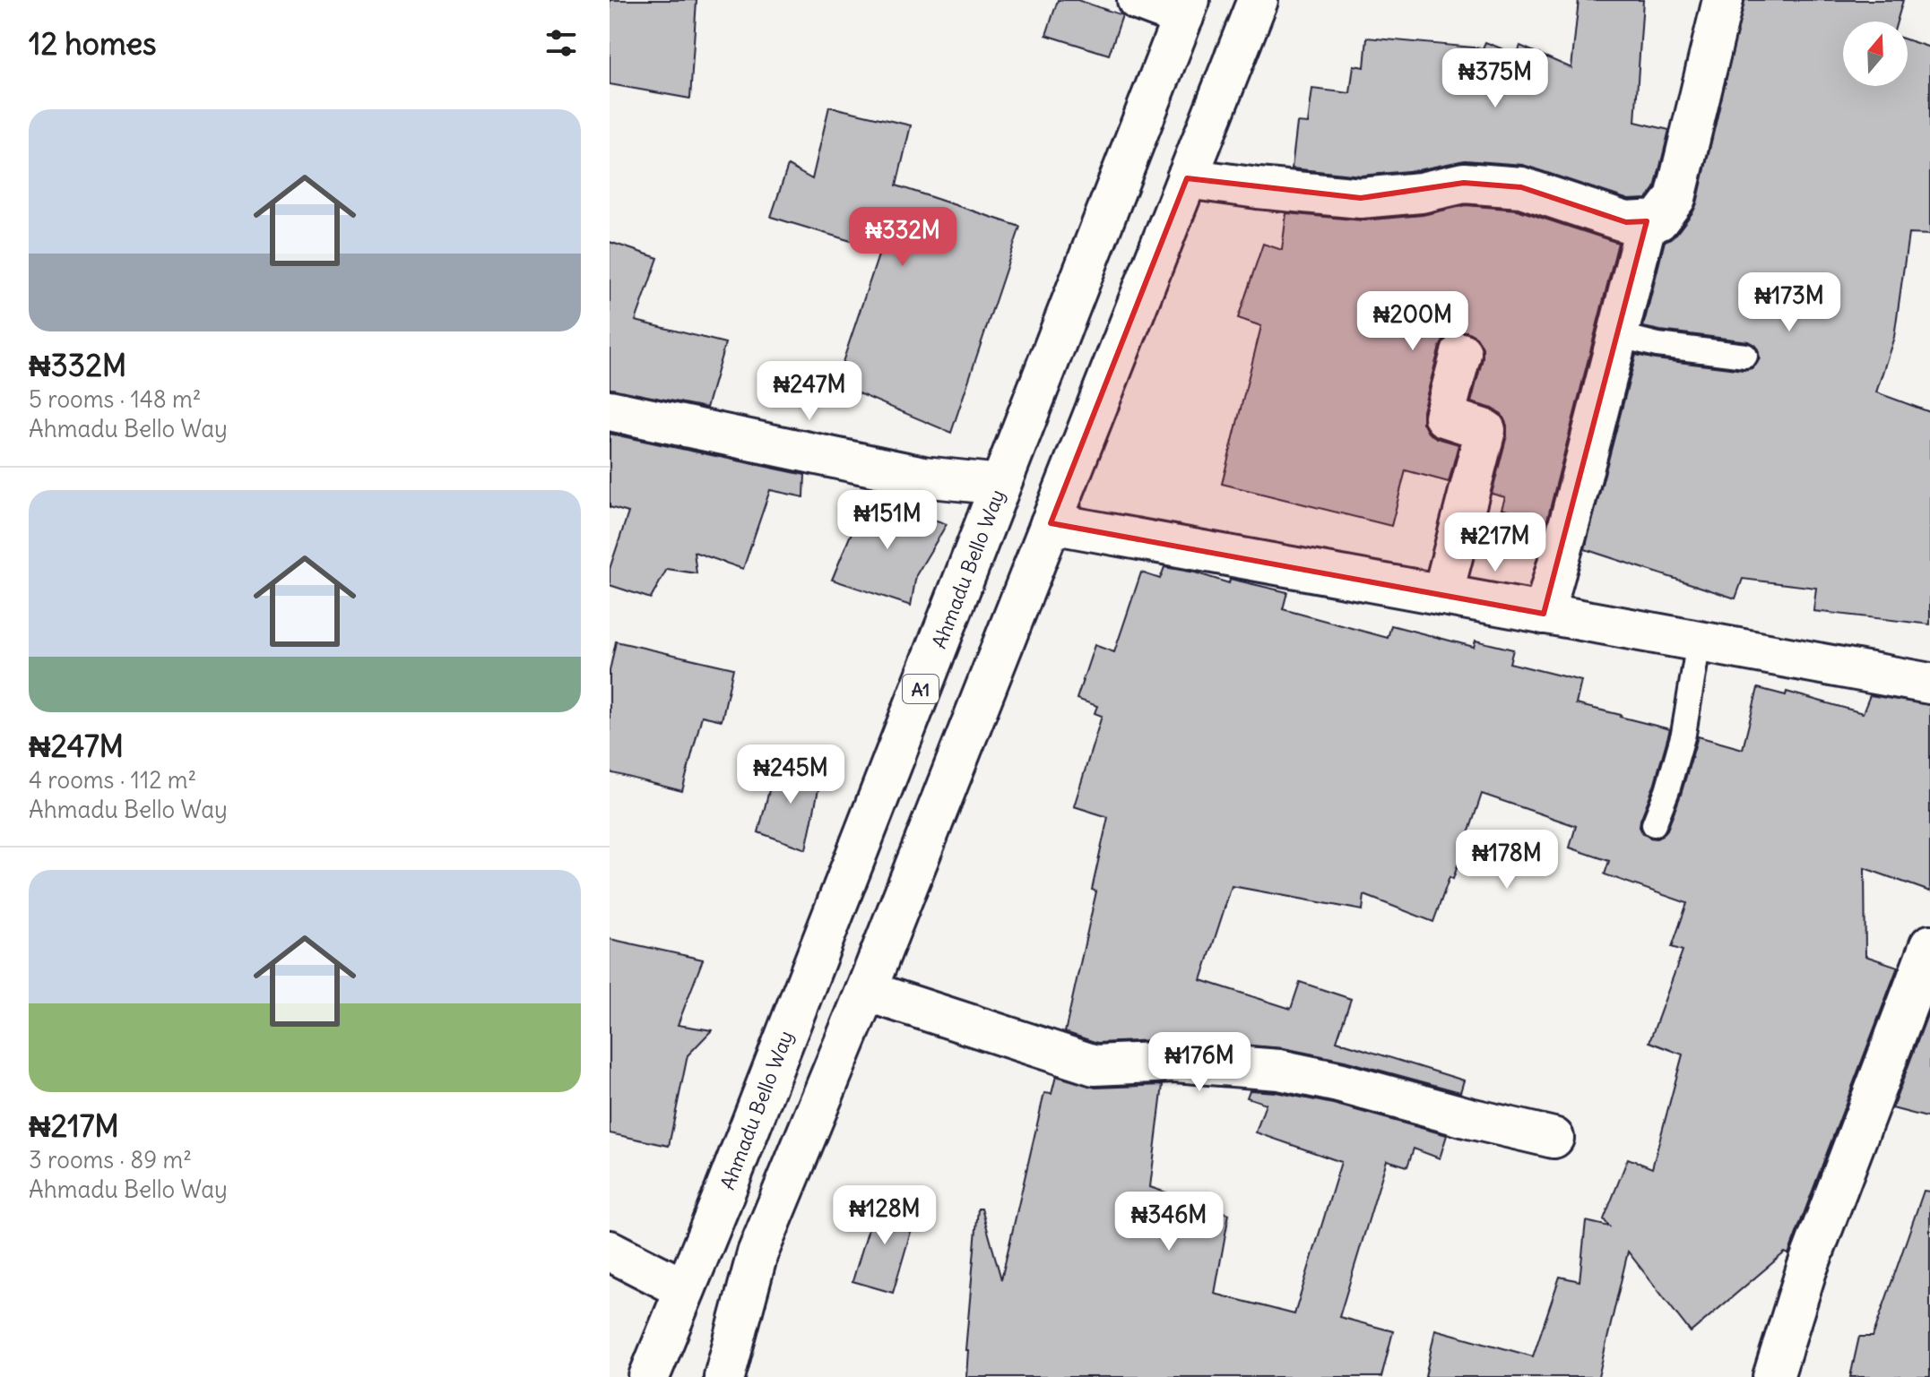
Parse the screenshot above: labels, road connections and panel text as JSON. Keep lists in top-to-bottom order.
{
  "streets": {
    "main road": ["Ahmadu Bello Way", "A1"]
  },
  "north": "top",
  "page": {
    "heading": "12 homes",
    "price": [
      "₦375M",
      "₦332M",
      "₦173M",
      "₦200M",
      "₦247M",
      "₦151M",
      "₦217M",
      "₦245M",
      "₦178M",
      "₦176M",
      "₦128M",
      "₦346M"
    ],
    "list": [
      {
        "name": "₦332M",
        "note": "5 rooms · 148 m² · Ahmadu Bello Way"
      },
      {
        "name": "₦247M",
        "note": "4 rooms · 112 m² · Ahmadu Bello Way"
      },
      {
        "name": "₦217M",
        "note": "3 rooms · 89 m² · Ahmadu Bello Way"
      }
    ]
  }
}
